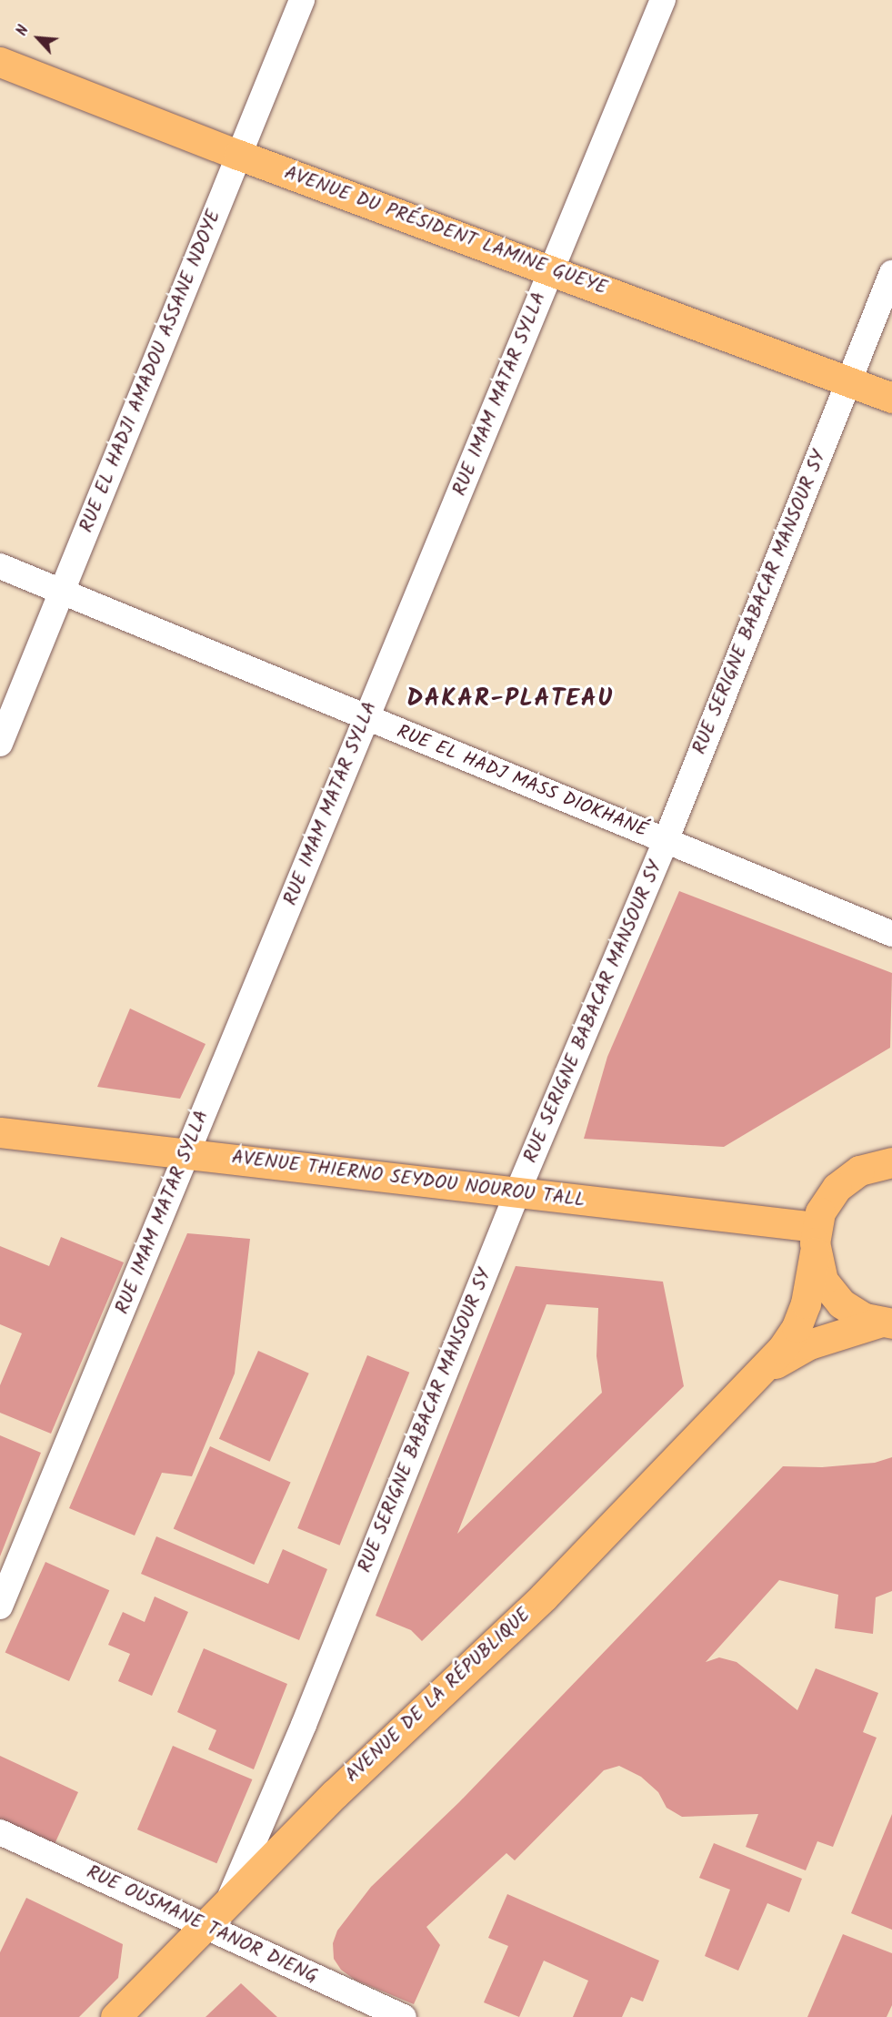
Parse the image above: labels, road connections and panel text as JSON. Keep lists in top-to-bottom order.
{
  "streets": {
    "main road": ["AVENUE DU PRÉSIDENT LAMINE GUEYE", "AVENUE THIERNO SEYDOU NOUROU TALL", "AVENUE DE LA RÉPUBLIQUE"],
    "street": [
      "RUE EL HADJI AMADOU ASSANE NDOYE",
      "RUE IMAM MATAR SYLLA",
      "RUE SERIGNE BABACAR MANSOUR SY",
      "RUE EL HADJ MASS DIOKHANÉ",
      "RUE OUSMANE TANOR DIENG"
    ]
  },
  "crossings": [
    ["AVENUE DU PRÉSIDENT LAMINE GUEYE", "RUE EL HADJI AMADOU ASSANE NDOYE"],
    ["AVENUE DU PRÉSIDENT LAMINE GUEYE", "RUE IMAM MATAR SYLLA"],
    ["AVENUE DU PRÉSIDENT LAMINE GUEYE", "RUE SERIGNE BABACAR MANSOUR SY"],
    ["RUE EL HADJI AMADOU ASSANE NDOYE", "RUE EL HADJ MASS DIOKHANÉ"],
    ["RUE IMAM MATAR SYLLA", "RUE EL HADJ MASS DIOKHANÉ"],
    ["RUE IMAM MATAR SYLLA", "AVENUE THIERNO SEYDOU NOUROU TALL"],
    ["RUE SERIGNE BABACAR MANSOUR SY", "RUE EL HADJ MASS DIOKHANÉ"],
    ["RUE SERIGNE BABACAR MANSOUR SY", "AVENUE THIERNO SEYDOU NOUROU TALL"],
    ["RUE SERIGNE BABACAR MANSOUR SY", "AVENUE DE LA RÉPUBLIQUE"],
    ["AVENUE THIERNO SEYDOU NOUROU TALL", "AVENUE DE LA RÉPUBLIQUE"],
    ["AVENUE DE LA RÉPUBLIQUE", "RUE OUSMANE TANOR DIENG"]
  ],
  "districts": ["DAKAR-PLATEAU"],
  "north": "top left"
}
